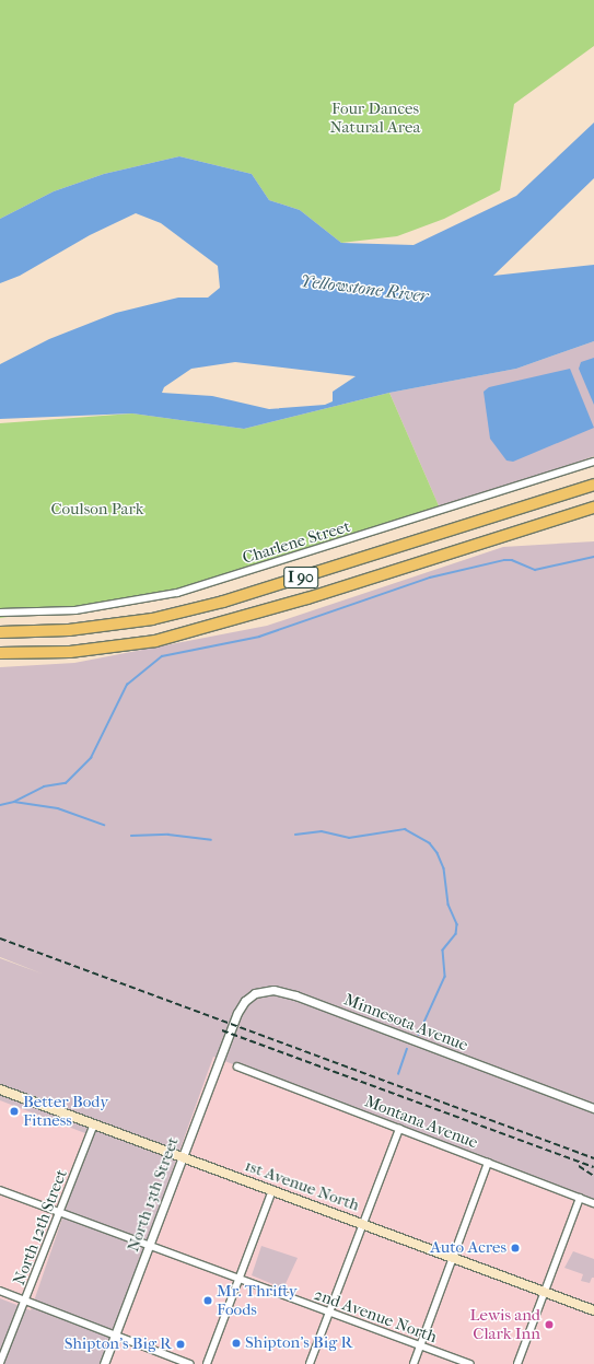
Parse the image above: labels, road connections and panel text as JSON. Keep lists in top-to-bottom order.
{
  "streets": {
    "highway": ["I 90"],
    "main road": ["1st Avenue North"],
    "street": [
      "Charlene Street",
      "Minnesota Avenue",
      "Montana Avenue",
      "North 13th Street",
      "North 12th Street",
      "2nd Avenue North"
    ]
  },
  "crossings": [
    ["Minnesota Avenue", "North 13th Street"],
    ["1st Avenue North", "North 13th Street"],
    ["1st Avenue North", "North 12th Street"],
    ["North 13th Street", "2nd Avenue North"],
    ["North 12th Street", "2nd Avenue North"]
  ],
  "water": ["Yellowstone River"],
  "parks": ["Four Dances Natural Area", "Coulson Park"],
  "places": [
    "Better Body Fitness",
    "Auto Acres",
    "Mr. Thrifty Foods",
    "Lewis and Clark Inn",
    "Shipton’s Big R",
    "Shipton's Big R"
  ]
}
